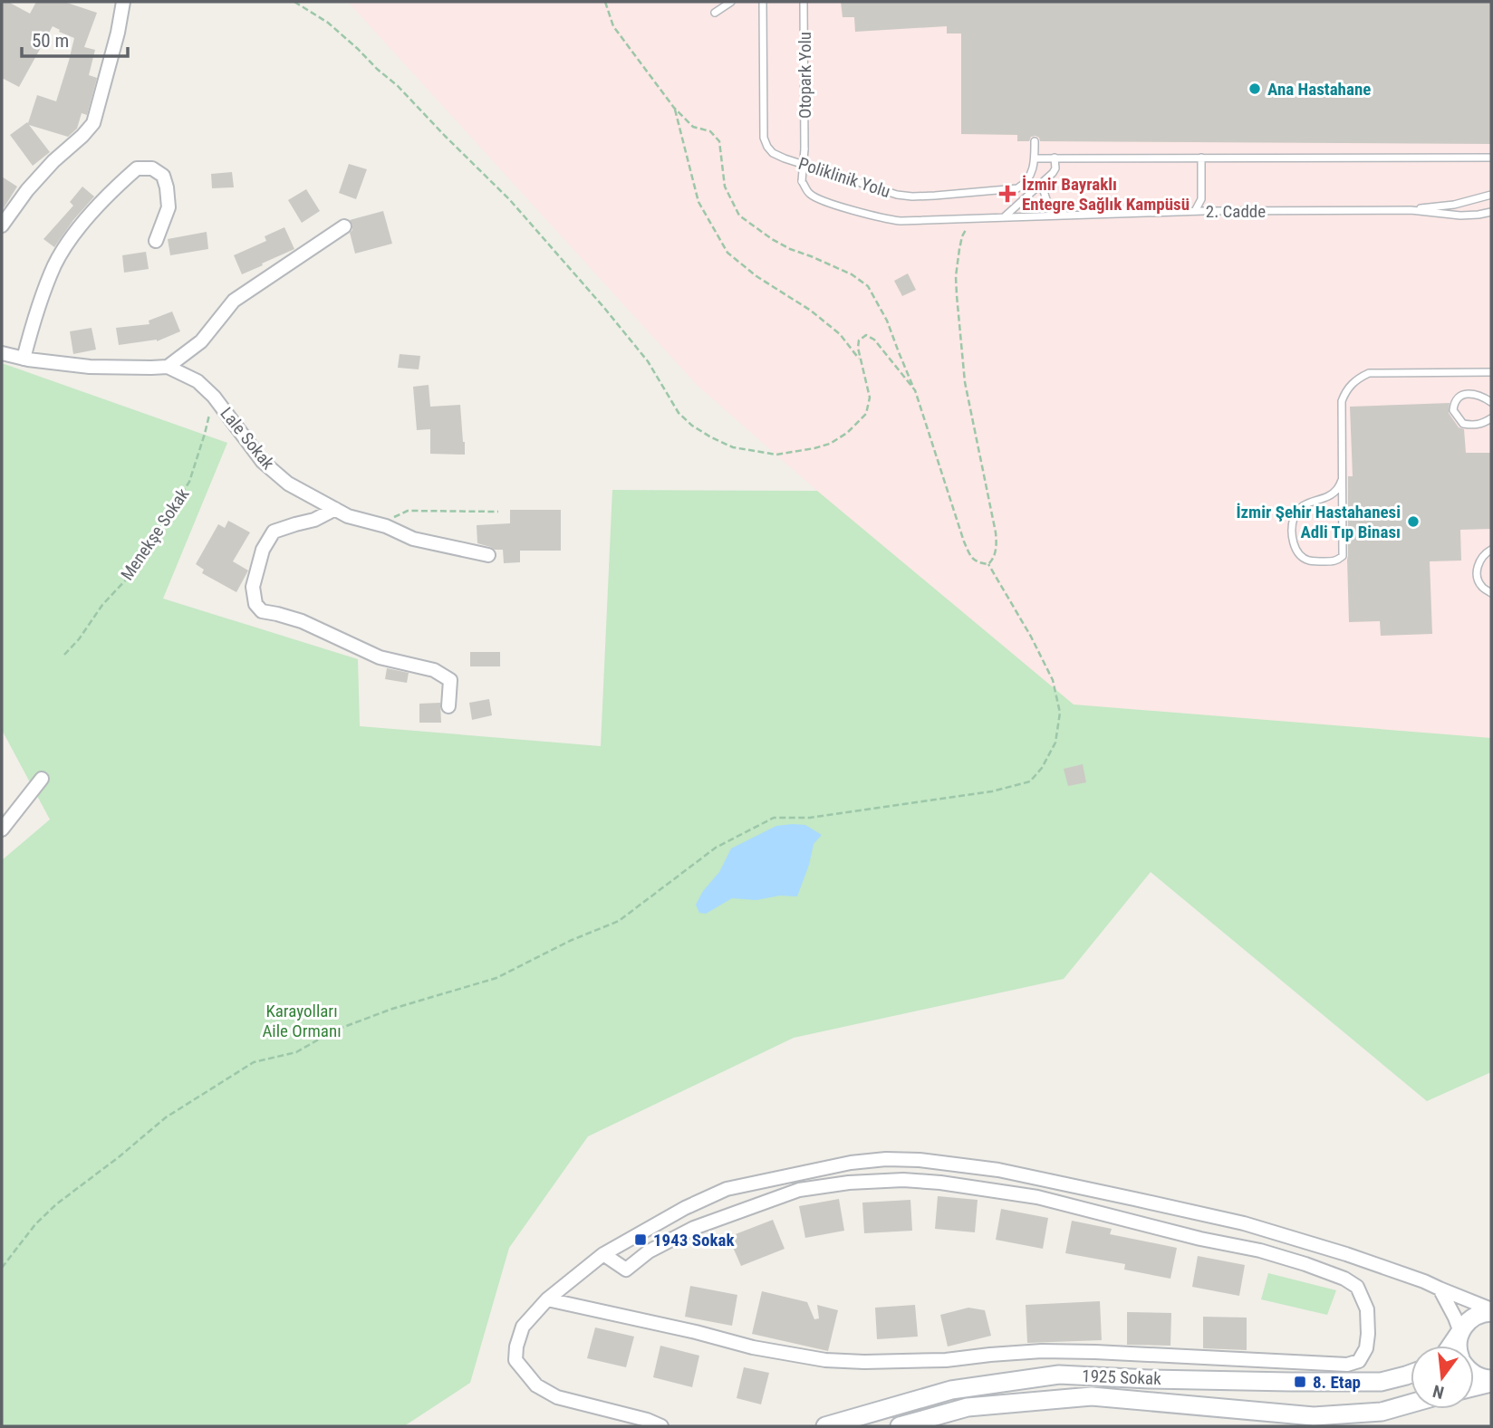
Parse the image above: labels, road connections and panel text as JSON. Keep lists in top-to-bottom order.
{
  "streets": {
    "main road": ["1925 Sokak"],
    "street": ["Lale Sokak"],
    "lane": ["Otopark Yolu", "Poliklinik Yolu", "2. Cadde"],
    "path": ["Menekşe Sokak"]
  },
  "crossings": [
    ["Otopark Yolu", "2. Cadde"],
    ["Lale Sokak", "Menekşe Sokak"]
  ],
  "parks": ["Karayolları Aile Ormanı"],
  "places": {
    "other": ["Ana Hastahane", "İzmir Şehir Hastahanesi Adli Tıp Binası"],
    "health": ["İzmir Bayraklı Entegre Sağlık Kampüsü"],
    "transit": ["1943 Sokak", "8. Etap"]
  },
  "scale_bar": "50 m",
  "north": "bottom"
}
